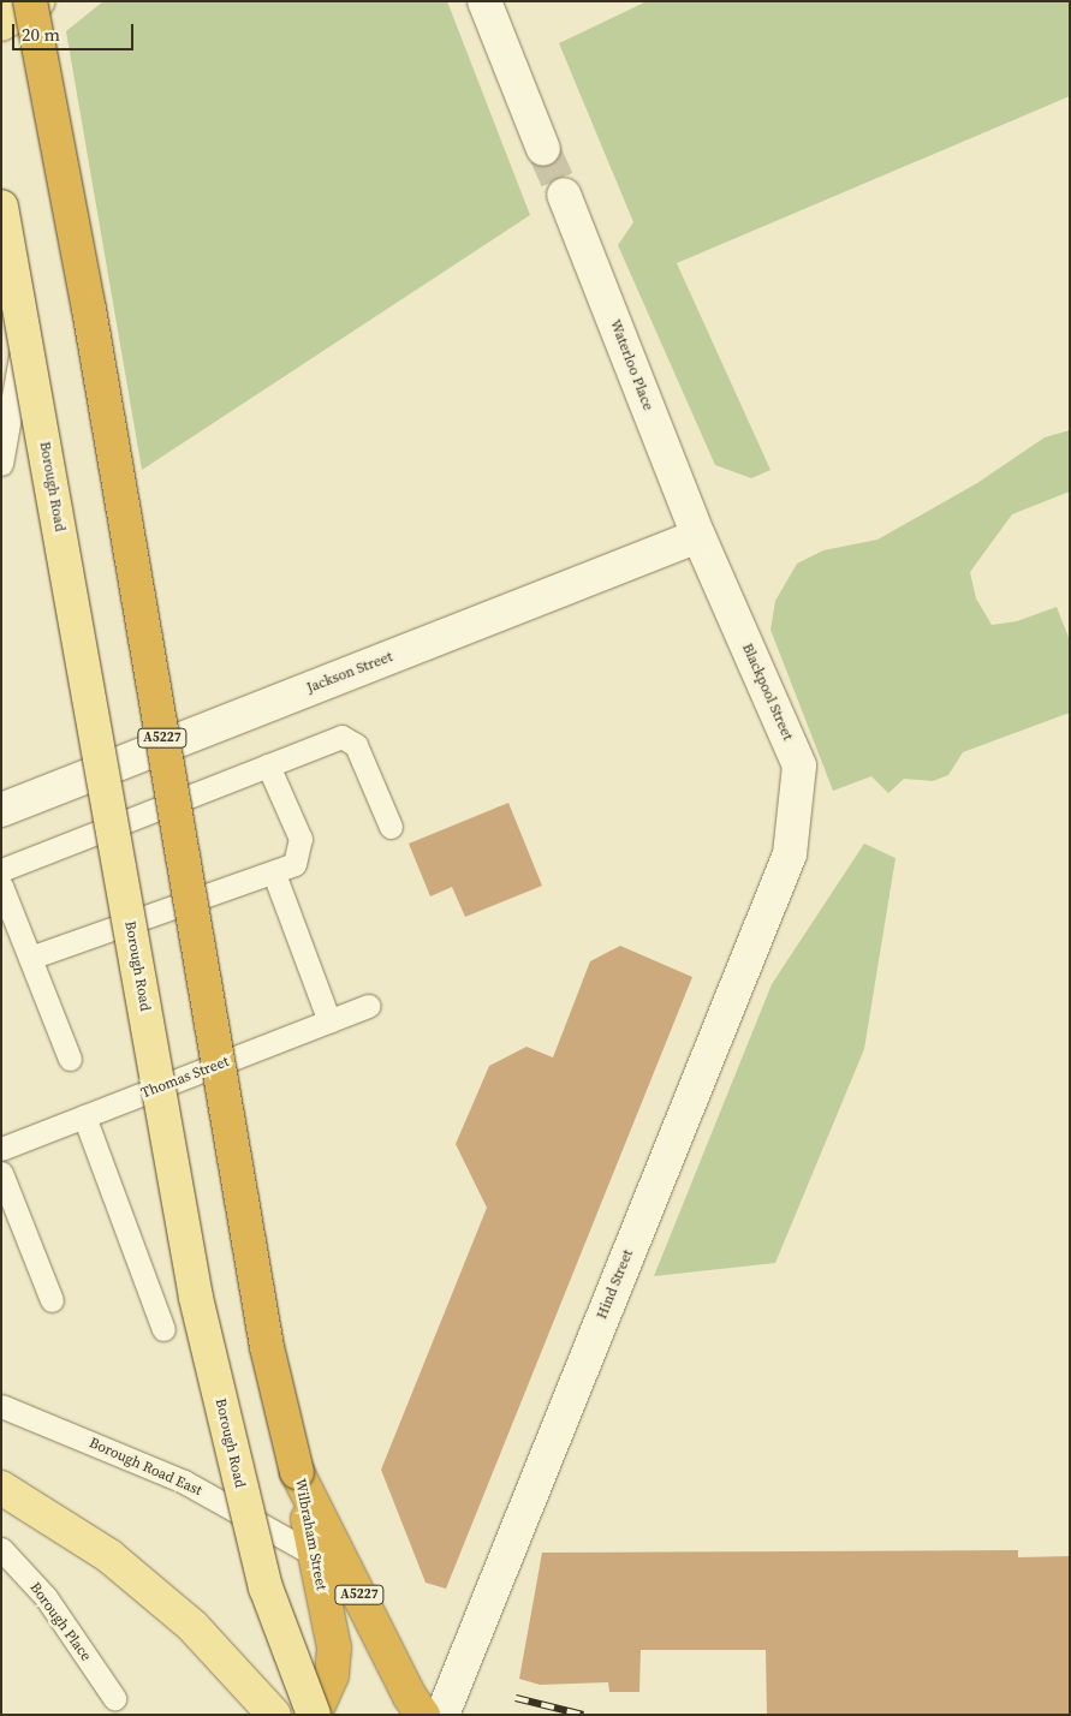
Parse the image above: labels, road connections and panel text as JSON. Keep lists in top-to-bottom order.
{
  "streets": {
    "highway": ["A5227", "Wilbraham Street"],
    "main road": ["Borough Road"],
    "street": [
      "Waterloo Place",
      "Jackson Street",
      "Blackpool Street",
      "Hind Street"
    ],
    "lane": ["Thomas Street", "Borough Road East", "Borough Place"]
  },
  "crossings": [
    ["Waterloo Place", "Jackson Street"],
    ["Waterloo Place", "Blackpool Street"],
    ["Borough Road", "Wilbraham Street"],
    ["Jackson Street", "Blackpool Street"],
    ["Blackpool Street", "Hind Street"],
    ["A5227", "Wilbraham Street"],
    ["Borough Road East", "Wilbraham Street"]
  ],
  "scale_bar": "20 m"
}
